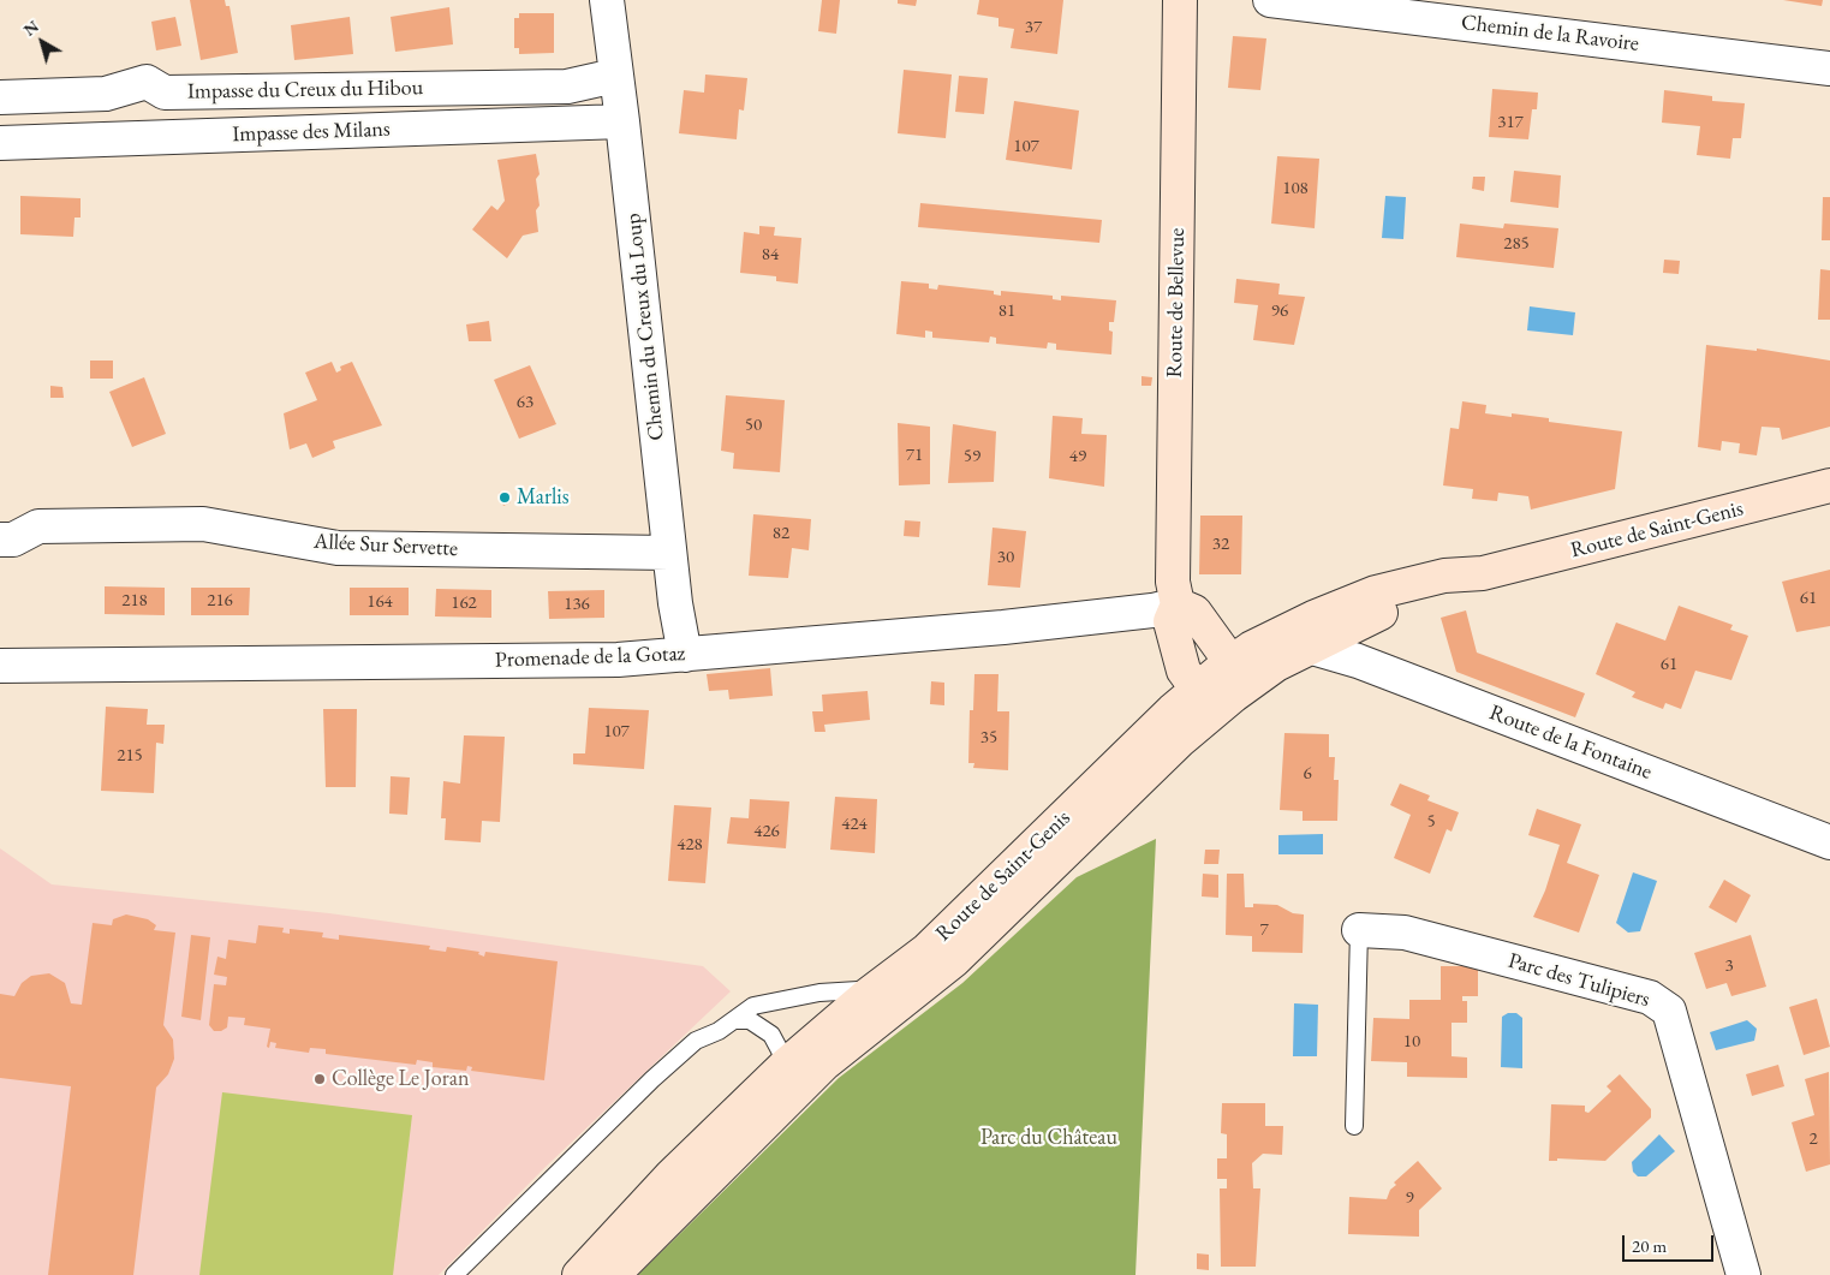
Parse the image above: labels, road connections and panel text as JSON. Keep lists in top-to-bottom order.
{
  "streets": {
    "main road": ["Route de Bellevue", "Route de Saint-Genis"],
    "street": [
      "Chemin de la Ravoire",
      "Impasse du Creux du Hibou",
      "Impasse des Milans",
      "Chemin du Creux du Loup",
      "Allée Sur Servette",
      "Promenade de la Gotaz",
      "Route de la Fontaine",
      "Parc des Tulipiers"
    ]
  },
  "crossings": [
    ["Impasse du Creux du Hibou", "Chemin du Creux du Loup"],
    ["Impasse des Milans", "Chemin du Creux du Loup"],
    ["Route de Bellevue", "Route de Saint-Genis"],
    ["Route de Bellevue", "Promenade de la Gotaz"],
    ["Chemin du Creux du Loup", "Allée Sur Servette"],
    ["Chemin du Creux du Loup", "Promenade de la Gotaz"],
    ["Route de Saint-Genis", "Route de la Fontaine"]
  ],
  "parks": ["Parc du Château"],
  "places": ["Marlis", "Collège Le Joran"],
  "house_numbers": [
    "37",
    "317",
    "107",
    "108",
    "285",
    "84",
    "81",
    "96",
    "63",
    "50",
    "71",
    "59",
    "49",
    "82",
    "32",
    "30",
    "61",
    "218",
    "216",
    "164",
    "162",
    "136",
    "61",
    "107",
    "35",
    "215",
    "6",
    "5",
    "424",
    "426",
    "428",
    "7",
    "3",
    "10",
    "2",
    "9"
  ],
  "scale_bar": "20 m",
  "north": "top left"
}
